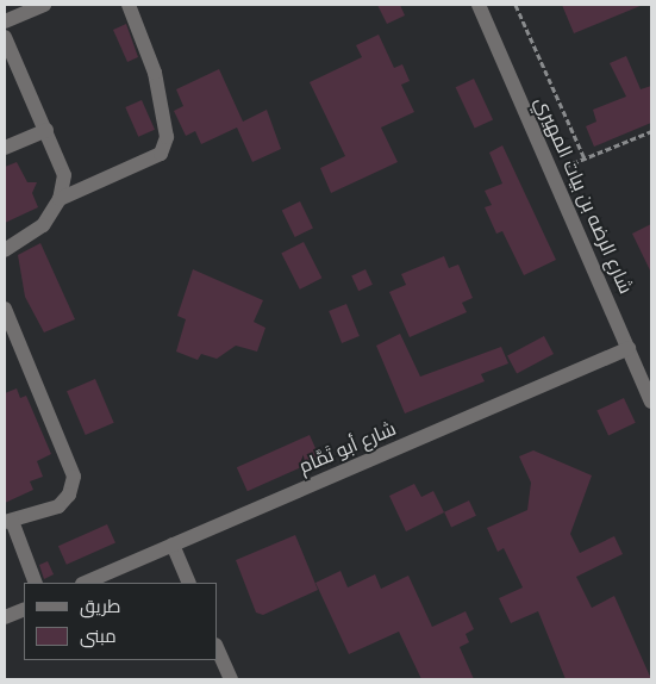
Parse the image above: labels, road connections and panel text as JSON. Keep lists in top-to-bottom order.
{
  "streets": {
    "street": ["شارع الرضه بن بيات المهيري", "شارع أبو تَمَّام"]
  },
  "crossings": [
    ["شارع الرضه بن بيات المهيري", "شارع أبو تَمَّام"]
  ],
  "legend": ["طريق", "مبنى"]
}
